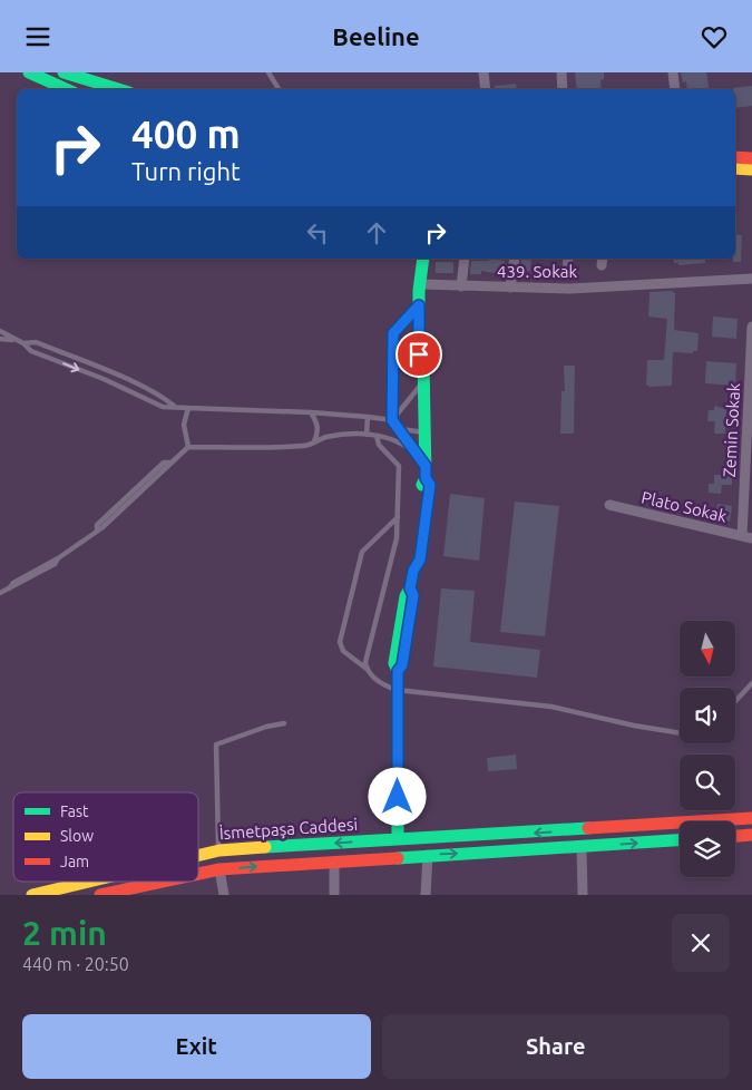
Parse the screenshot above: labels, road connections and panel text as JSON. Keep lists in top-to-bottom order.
{
  "streets": {
    "main road": ["İsmetpaşa Caddesi"],
    "street": ["439. Sokak", "Zemin Sokak", "Plato Sokak"]
  },
  "crossings": [
    ["Zemin Sokak", "Plato Sokak"]
  ],
  "legend": ["Fast", "Slow", "Jam"],
  "north": "bottom",
  "page": {
    "header": "Beeline",
    "turn": ["400 m", "Turn right"],
    "heading": ["2 min", "440 m · 20:50"],
    "buttons": ["Exit", "Share"]
  }
}
